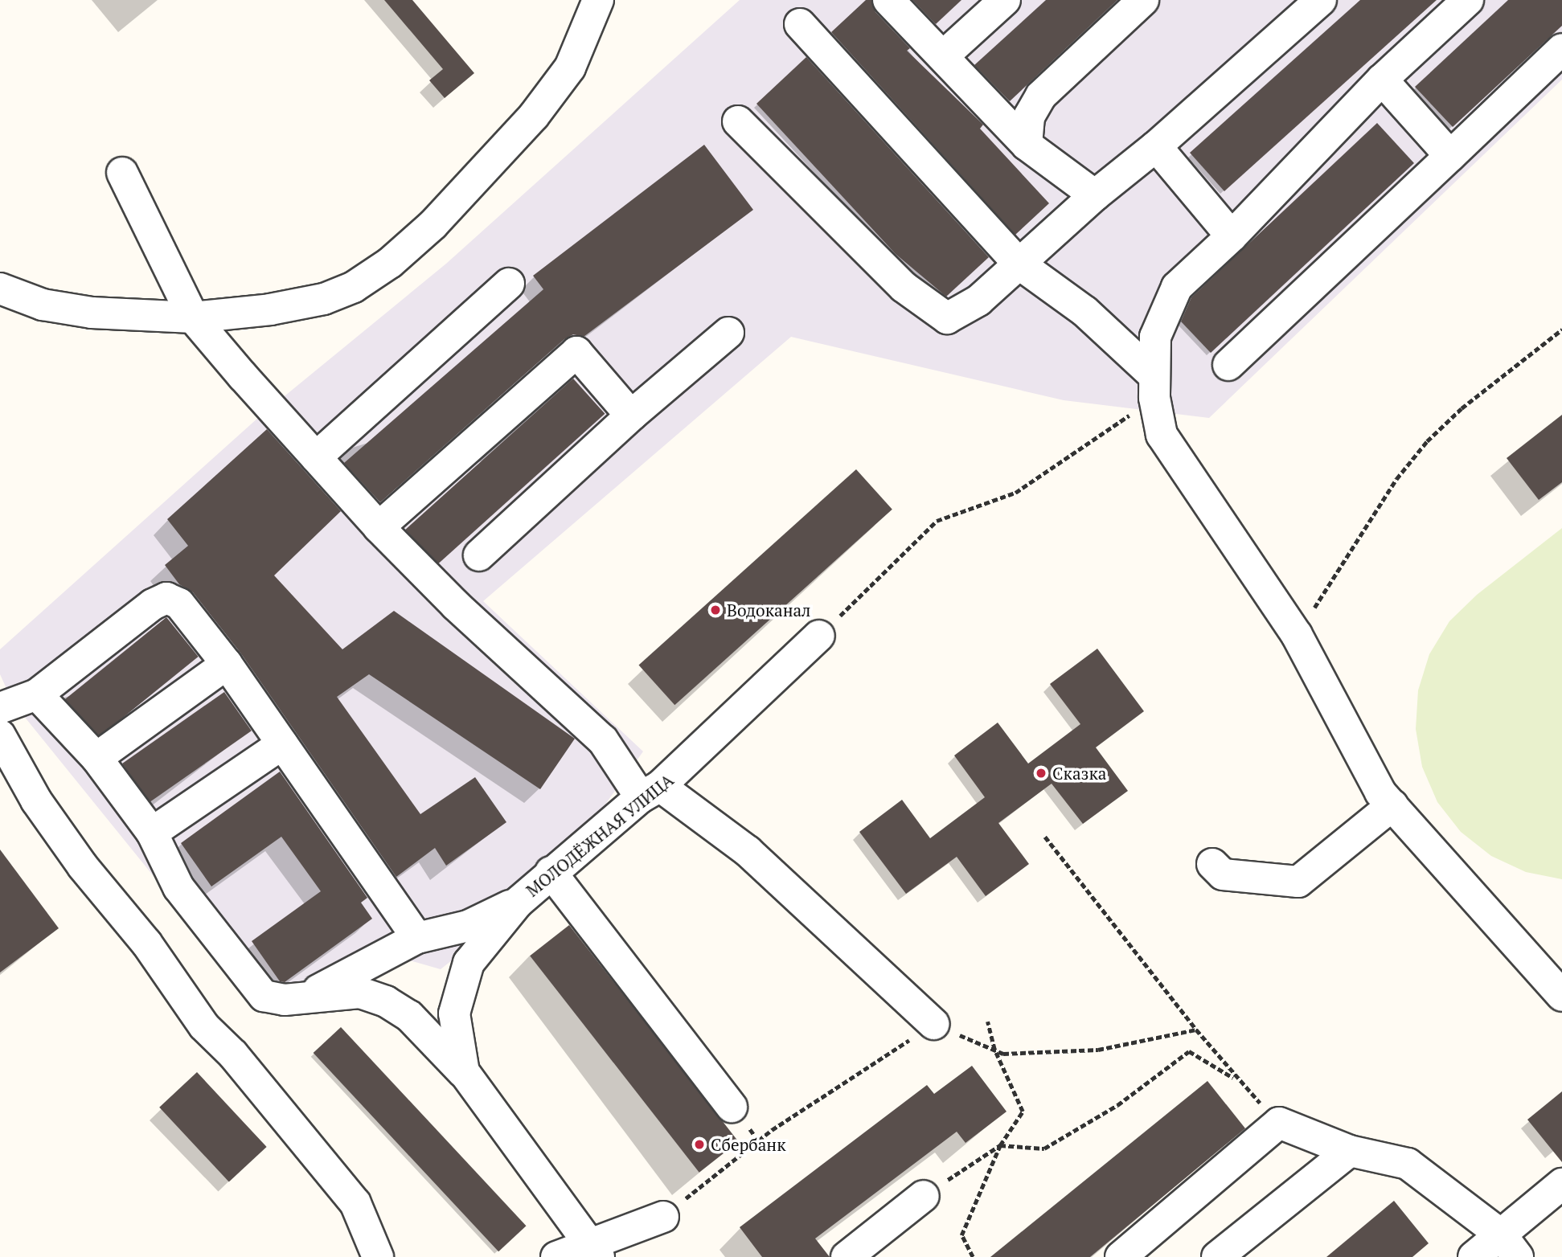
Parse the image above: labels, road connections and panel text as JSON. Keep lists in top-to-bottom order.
{
  "streets": {
    "street": ["МОЛОДЁЖНАЯ УЛИЦА"]
  },
  "places": ["Водоканал", "Сказка", "Сбербанк"]
}
